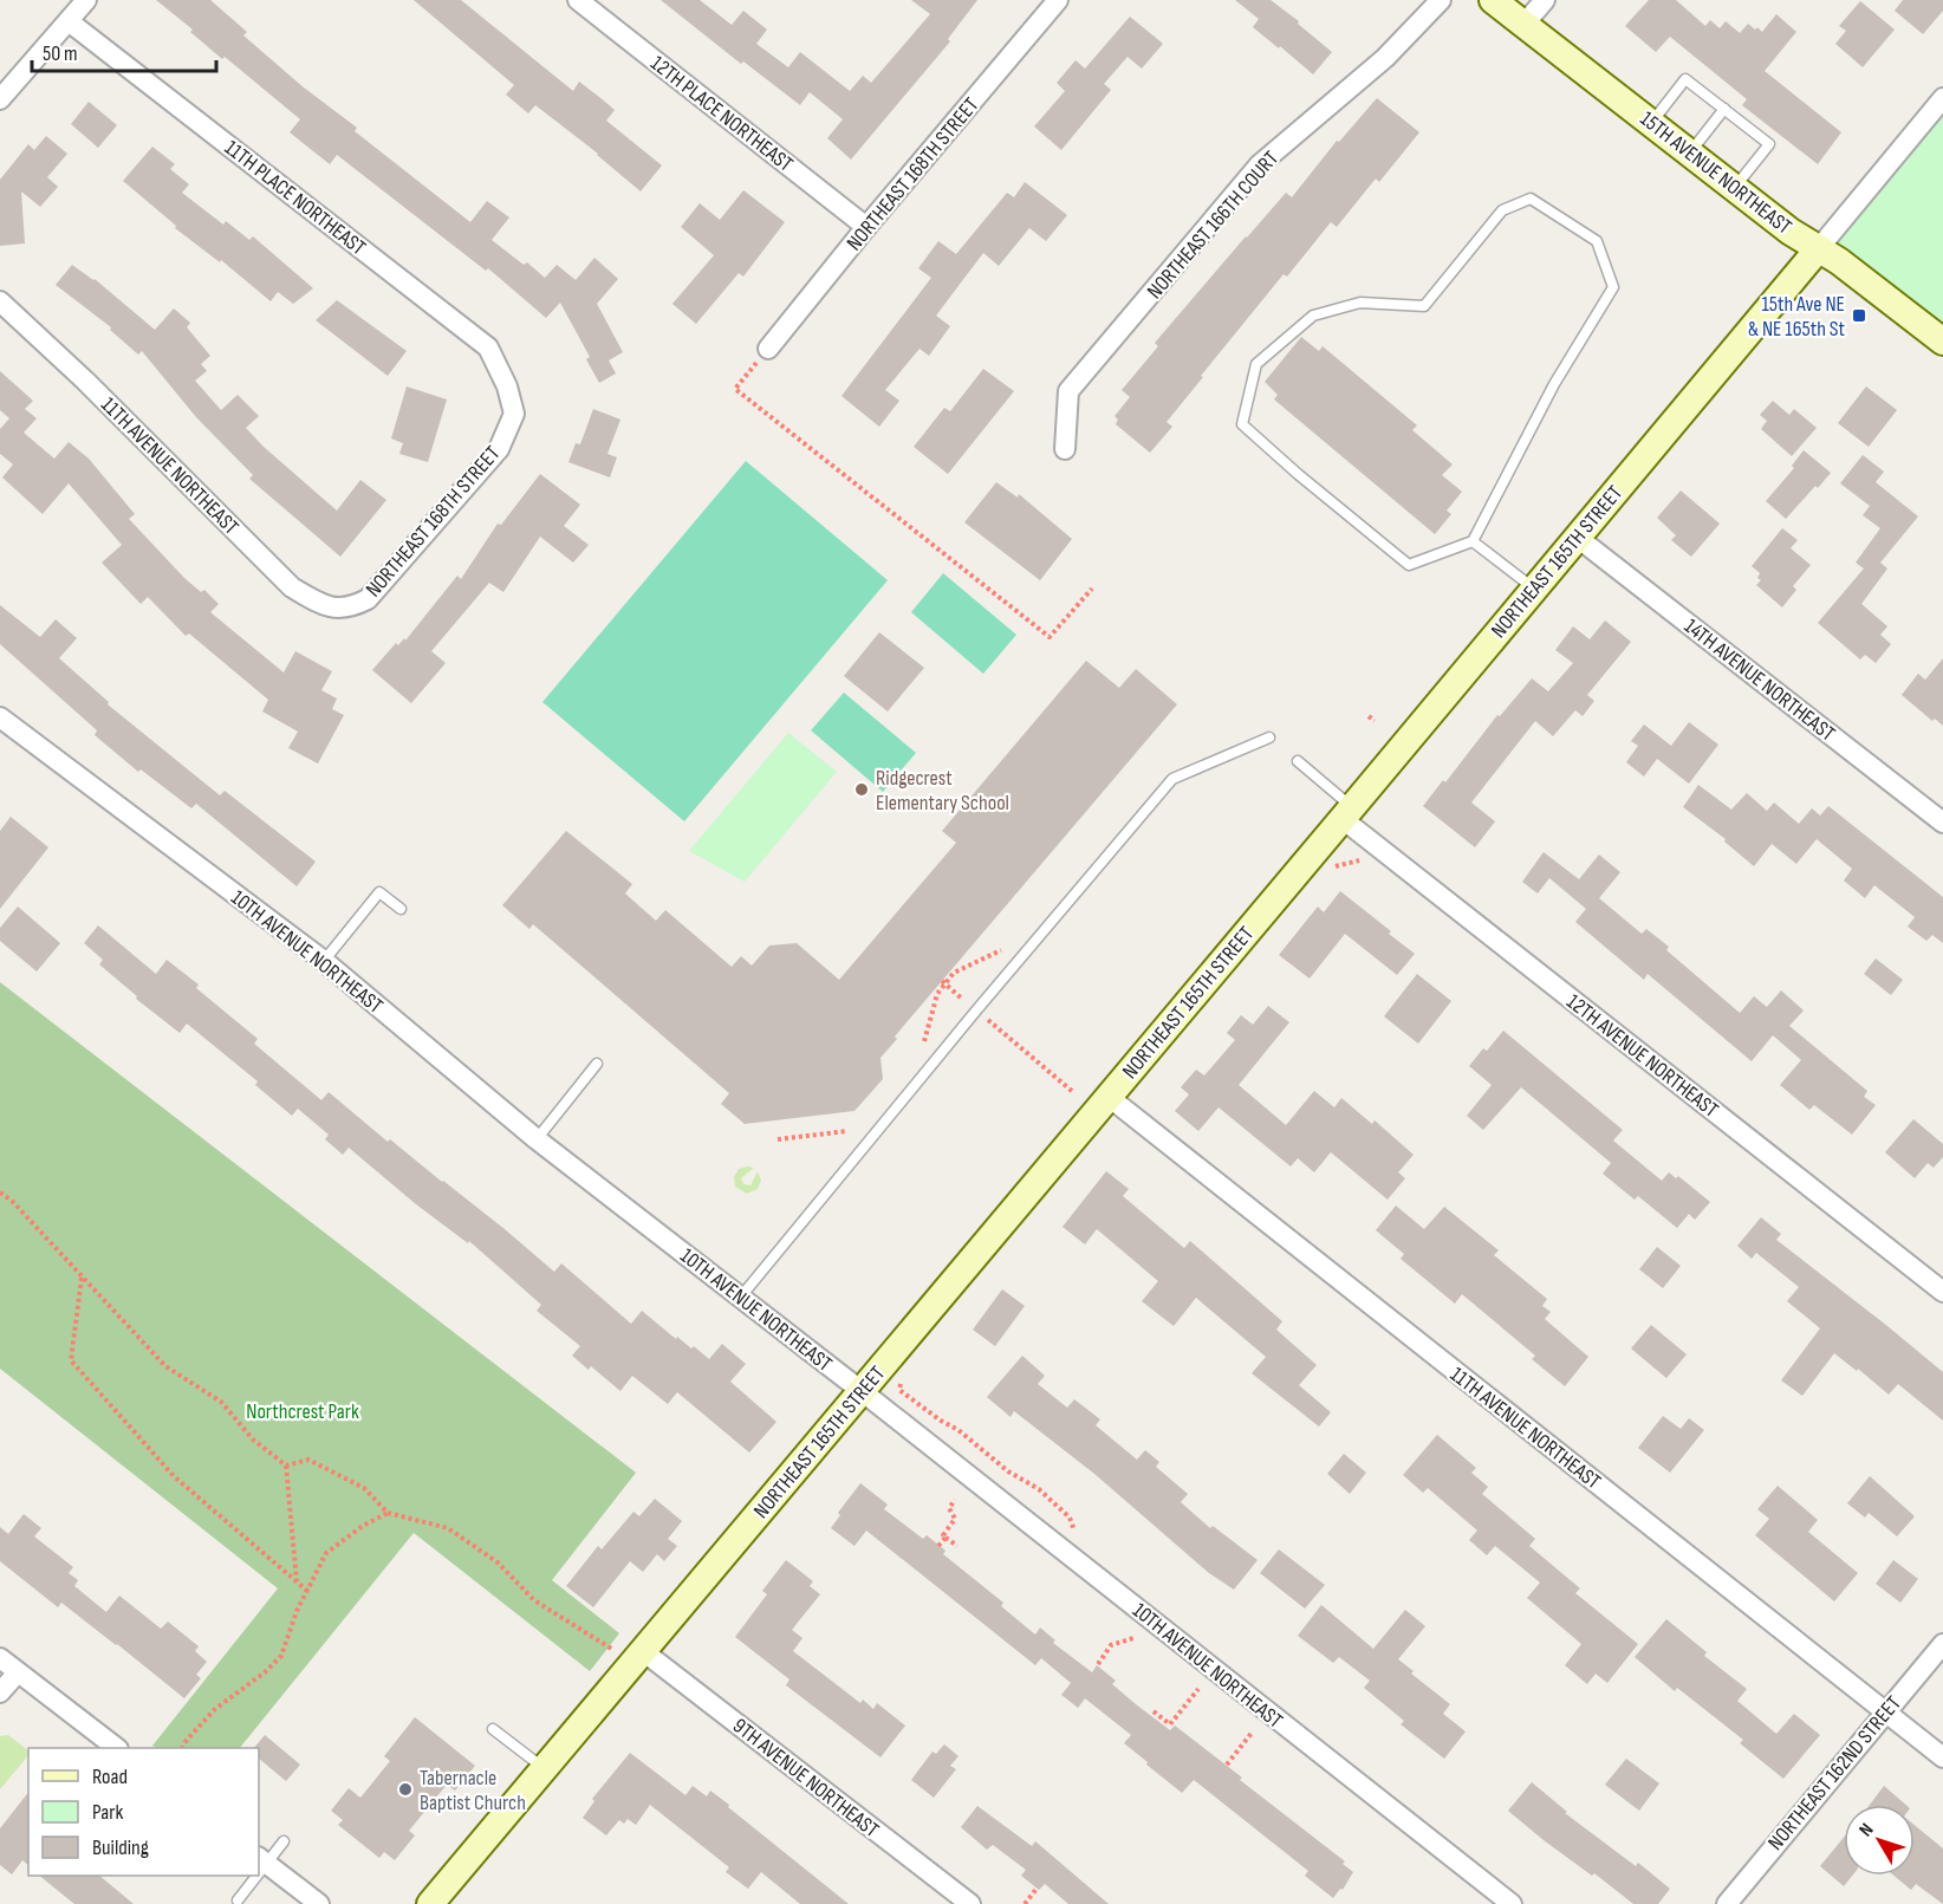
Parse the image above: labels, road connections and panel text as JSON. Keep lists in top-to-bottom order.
{
  "streets": {
    "street": [
      "12TH PLACE NORTHEAST",
      "15TH AVENUE NORTHEAST",
      "NORTHEAST 168TH STREET",
      "11TH PLACE NORTHEAST",
      "NORTHEAST 166TH COURT",
      "11TH AVENUE NORTHEAST",
      "NORTHEAST 165TH STREET",
      "14TH AVENUE NORTHEAST",
      "10TH AVENUE NORTHEAST",
      "12TH AVENUE NORTHEAST",
      "NORTHEAST 162ND STREET",
      "9TH AVENUE NORTHEAST"
    ]
  },
  "crossings": [
    ["12TH PLACE NORTHEAST", "NORTHEAST 168TH STREET"],
    ["15TH AVENUE NORTHEAST", "NORTHEAST 165TH STREET"],
    ["NORTHEAST 168TH STREET", "11TH PLACE NORTHEAST"],
    ["NORTHEAST 168TH STREET", "11TH AVENUE NORTHEAST"],
    ["11TH AVENUE NORTHEAST", "NORTHEAST 165TH STREET"],
    ["11TH AVENUE NORTHEAST", "NORTHEAST 162ND STREET"],
    ["NORTHEAST 165TH STREET", "14TH AVENUE NORTHEAST"],
    ["NORTHEAST 165TH STREET", "10TH AVENUE NORTHEAST"],
    ["NORTHEAST 165TH STREET", "12TH AVENUE NORTHEAST"],
    ["NORTHEAST 165TH STREET", "9TH AVENUE NORTHEAST"]
  ],
  "parks": ["Northcrest Park"],
  "places": {
    "transit": ["15th Ave NE & NE 165th St"],
    "other": ["Ridgecrest Elementary School", "Tabernacle Baptist Church"]
  },
  "legend": ["Road", "Park", "Building"],
  "scale_bar": "50 m",
  "north": "top left"
}
